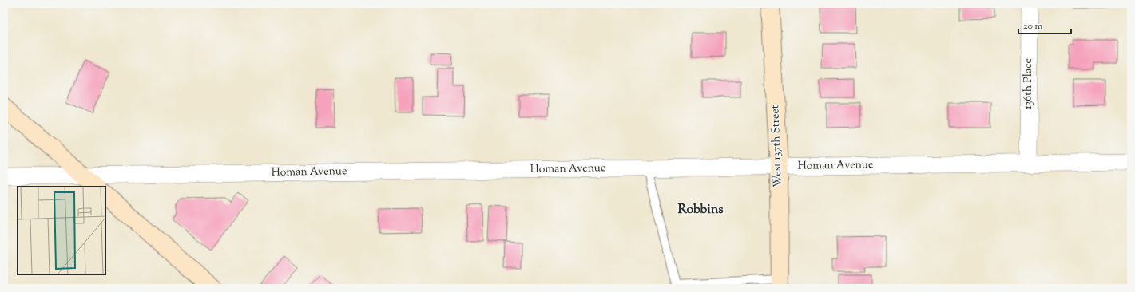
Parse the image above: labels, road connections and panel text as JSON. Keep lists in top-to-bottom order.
{
  "streets": {
    "main road": ["West 137th Street"],
    "street": ["136th Place", "Homan Avenue"]
  },
  "crossings": [
    ["136th Place", "Homan Avenue"],
    ["West 137th Street", "Homan Avenue"]
  ],
  "districts": ["Robbins"],
  "scale_bar": "20 m"
}
